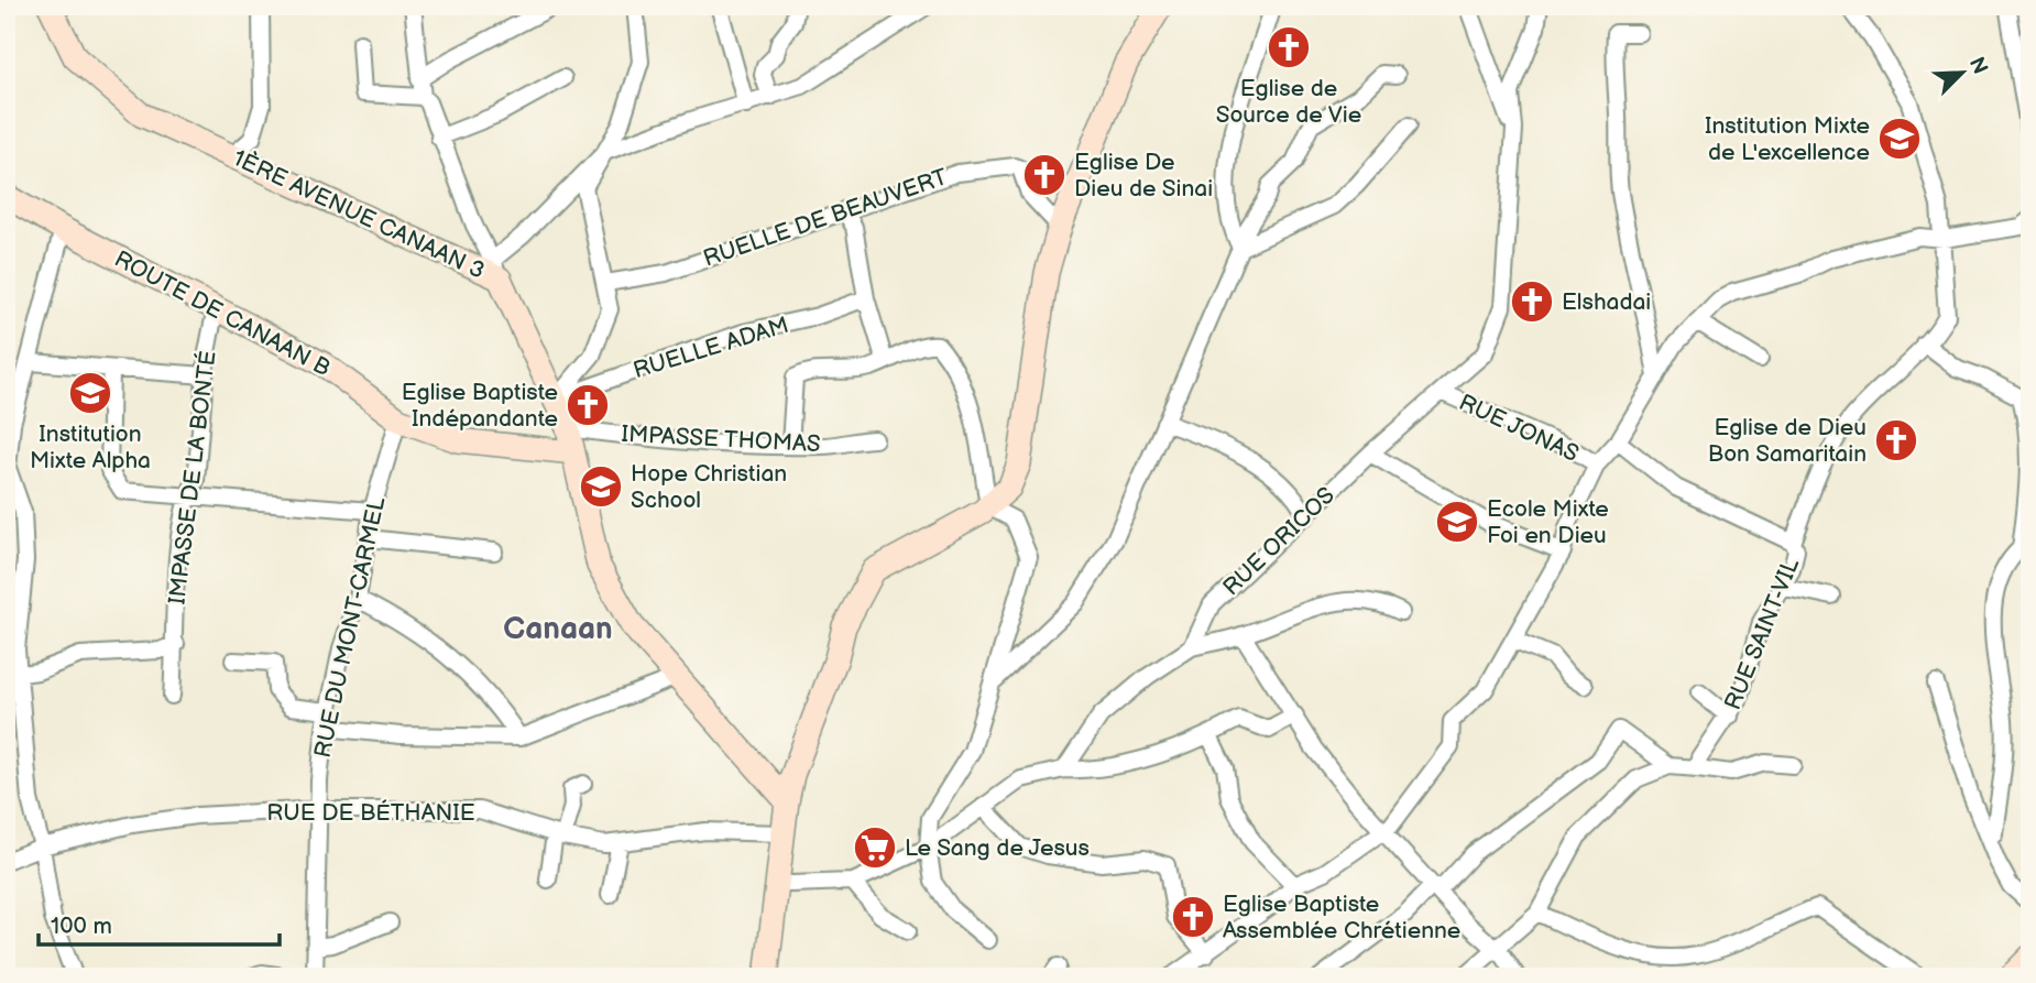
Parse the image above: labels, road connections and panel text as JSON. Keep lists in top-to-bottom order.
{
  "streets": {
    "street": [
      "1ÈRE AVENUE CANAAN 3",
      "RUELLE DE BEAUVERT",
      "ROUTE DE CANAAN B",
      "RUELLE ADAM",
      "RUE JONAS",
      "IMPASSE THOMAS",
      "IMPASSE DE LA BONTÉ",
      "RUE ORICOS",
      "RUE DU MONT-CARMEL",
      "RUE SAINT-VIL",
      "RUE DE BÉTHANIE"
    ]
  },
  "crossings": [
    ["1ÈRE AVENUE CANAAN 3", "ROUTE DE CANAAN B"],
    ["1ÈRE AVENUE CANAAN 3", "RUELLE ADAM"],
    ["1ÈRE AVENUE CANAAN 3", "IMPASSE THOMAS"],
    ["ROUTE DE CANAAN B", "IMPASSE DE LA BONTÉ"],
    ["ROUTE DE CANAAN B", "RUE DU MONT-CARMEL"],
    ["RUE JONAS", "RUE ORICOS"],
    ["RUE DU MONT-CARMEL", "RUE DE BÉTHANIE"]
  ],
  "districts": ["Canaan"],
  "places": {
    "church": [
      "Eglise de Source de Vie",
      "Eglise De Dieu de Sinai",
      "Elshadai",
      "Eglise Baptiste Indépandante",
      "Eglise de Dieu Bon Samaritain",
      "Eglise Baptiste Assemblée Chrétienne"
    ],
    "school or university": [
      "Institution Mixte de L'excellence",
      "Institution Mixte Alpha",
      "Hope Christian School",
      "Ecole Mixte Foi en Dieu"
    ],
    "supermarket": ["Le Sang de Jesus"]
  },
  "scale_bar": "100 m",
  "north": "top right"
}
